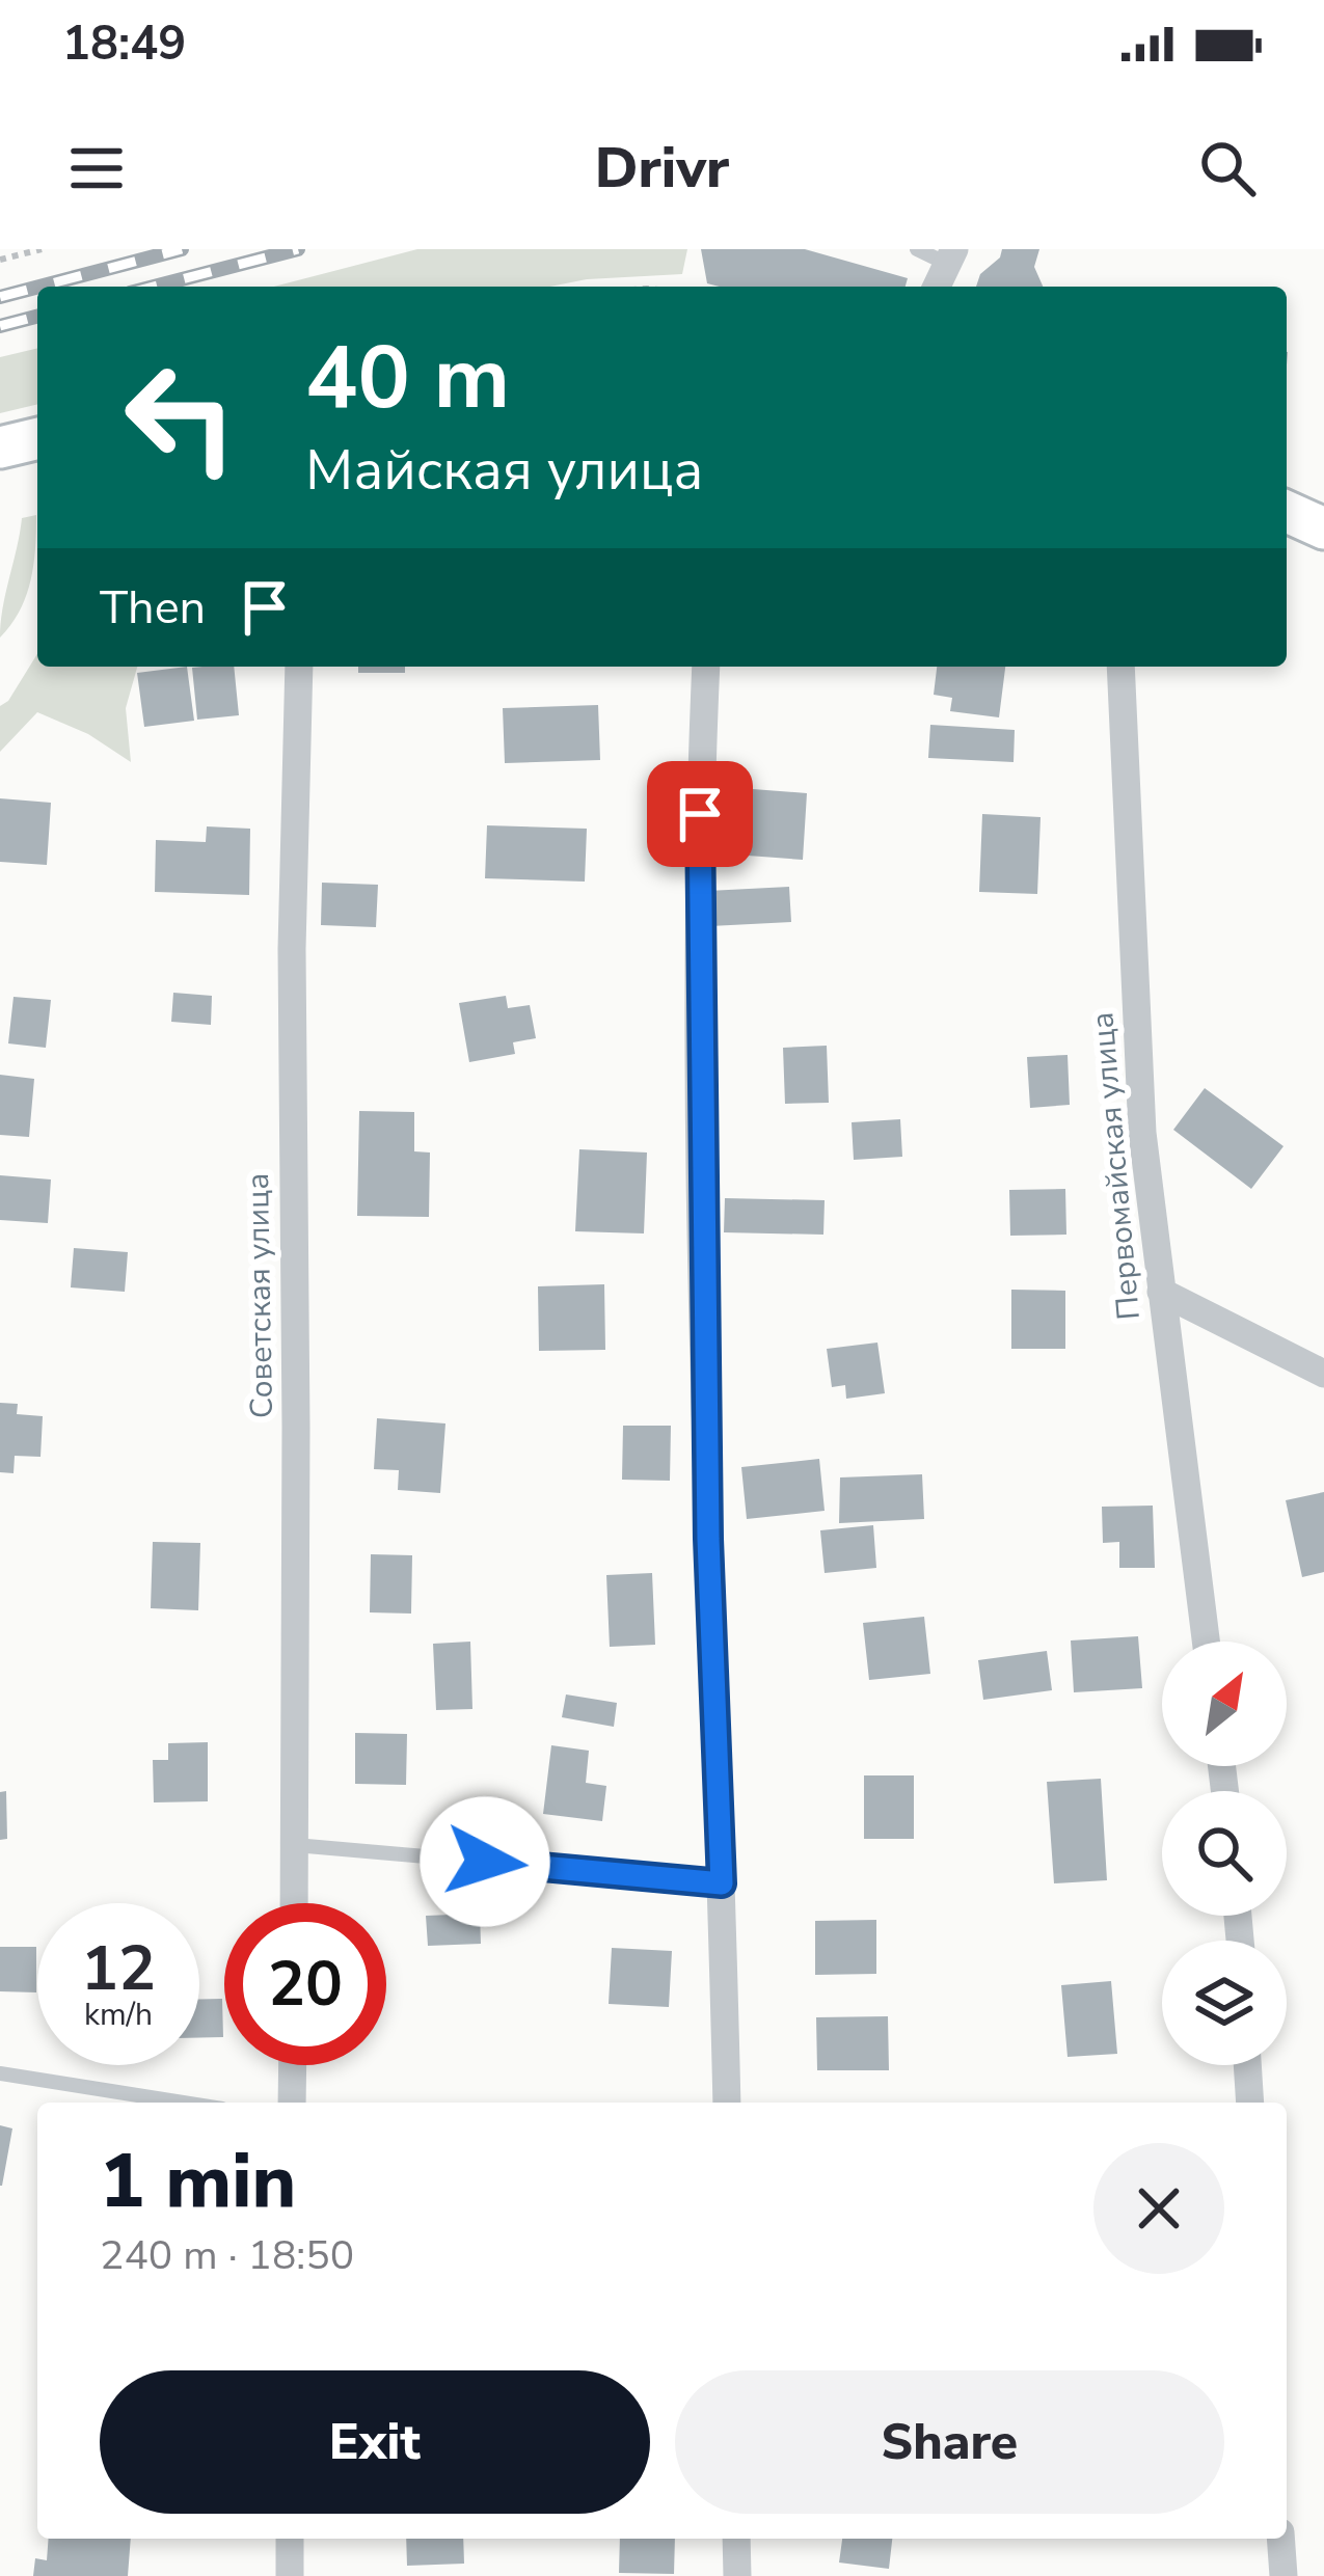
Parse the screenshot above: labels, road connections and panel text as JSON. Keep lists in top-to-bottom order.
{
  "streets": {
    "street": ["Первомайская улица", "Советская улица"]
  },
  "north": "top right",
  "page": {
    "status": "18:49",
    "header": "Drivr",
    "turn": ["40 m", "Майская улица"],
    "then": "Then",
    "speed": "12 km/h",
    "limit": "20",
    "heading": ["1 min", "240 m · 18:50"],
    "buttons": ["Exit", "Share"]
  }
}
